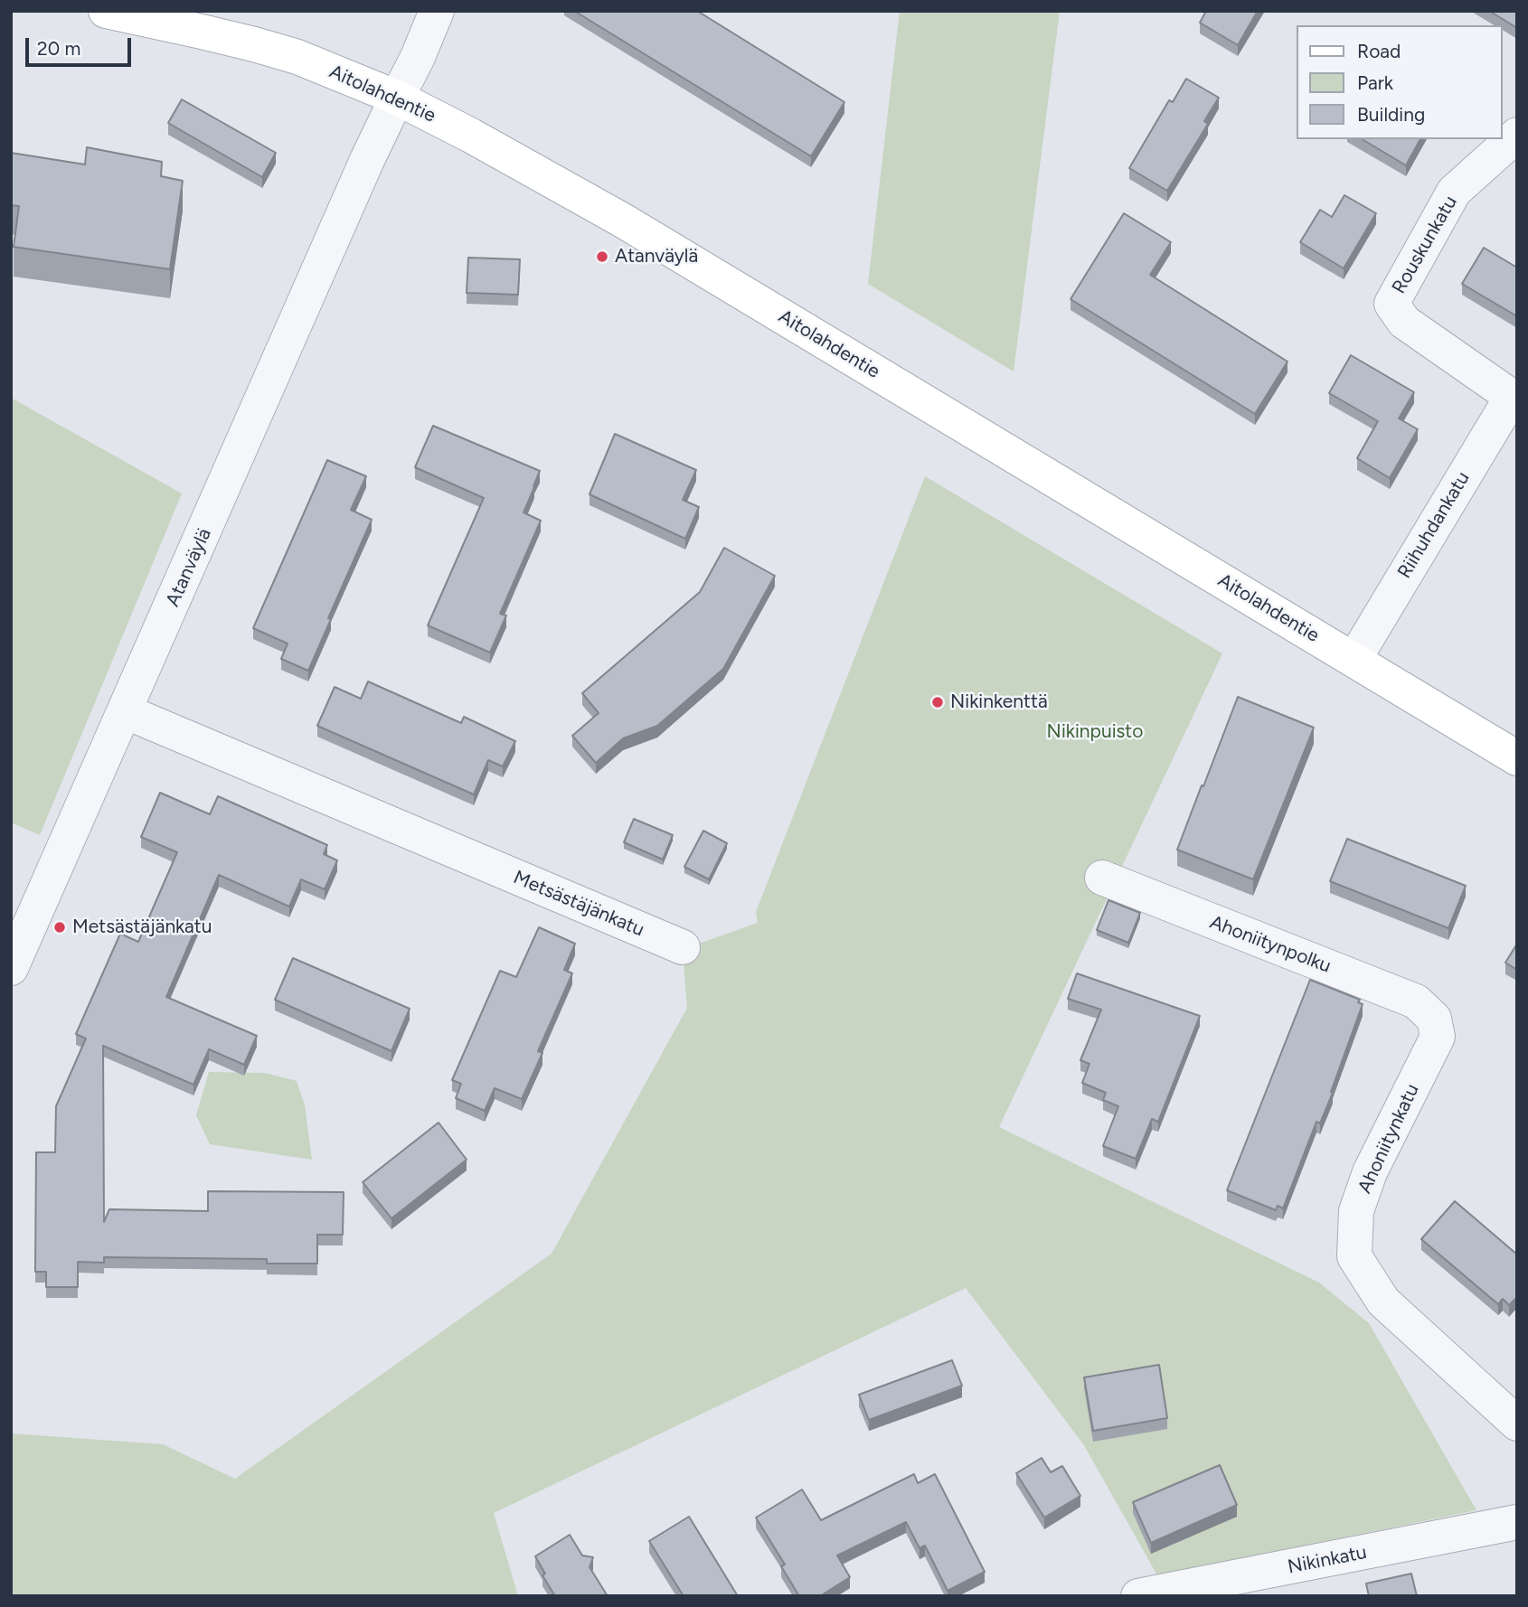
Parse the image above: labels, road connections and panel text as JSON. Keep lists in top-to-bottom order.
{
  "streets": {
    "main road": ["Aitolahdentie"],
    "street": [
      "Rouskunkatu",
      "Riihuhdankatu",
      "Atanväylä",
      "Metsästäjänkatu",
      "Ahoniitynpolku",
      "Ahoniitynkatu",
      "Nikinkatu"
    ]
  },
  "crossings": [
    ["Aitolahdentie", "Riihuhdankatu"],
    ["Aitolahdentie", "Atanväylä"],
    ["Rouskunkatu", "Riihuhdankatu"],
    ["Atanväylä", "Metsästäjänkatu"],
    ["Ahoniitynpolku", "Ahoniitynkatu"]
  ],
  "parks": ["Nikinpuisto"],
  "places": ["Atanväylä", "Nikinkenttä", "Metsästäjänkatu"],
  "legend": ["Road", "Park", "Building"],
  "scale_bar": "20 m"
}
